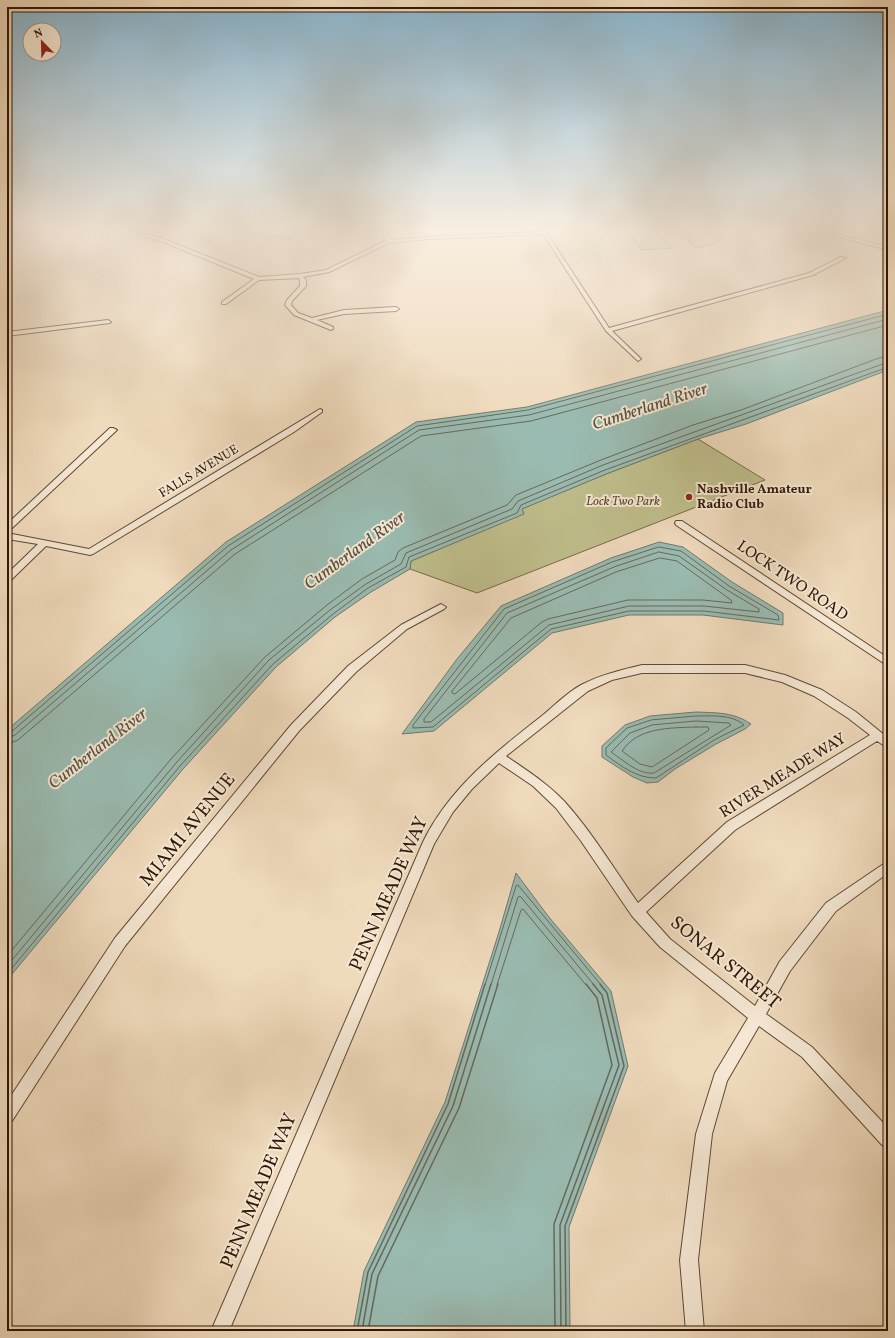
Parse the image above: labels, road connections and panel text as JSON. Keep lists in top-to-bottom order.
{
  "streets": {
    "street": [
      "FALLS AVENUE",
      "LOCK TWO ROAD",
      "RIVER MEADE WAY",
      "MIAMI AVENUE",
      "PENN MEADE WAY",
      "SONAR STREET"
    ]
  },
  "crossings": [
    ["RIVER MEADE WAY", "PENN MEADE WAY"],
    ["RIVER MEADE WAY", "SONAR STREET"],
    ["PENN MEADE WAY", "SONAR STREET"]
  ],
  "water": ["Cumberland River"],
  "parks": ["Lock Two Park"],
  "places": ["Nashville Amateur Radio Club"],
  "north": "top left"
}
